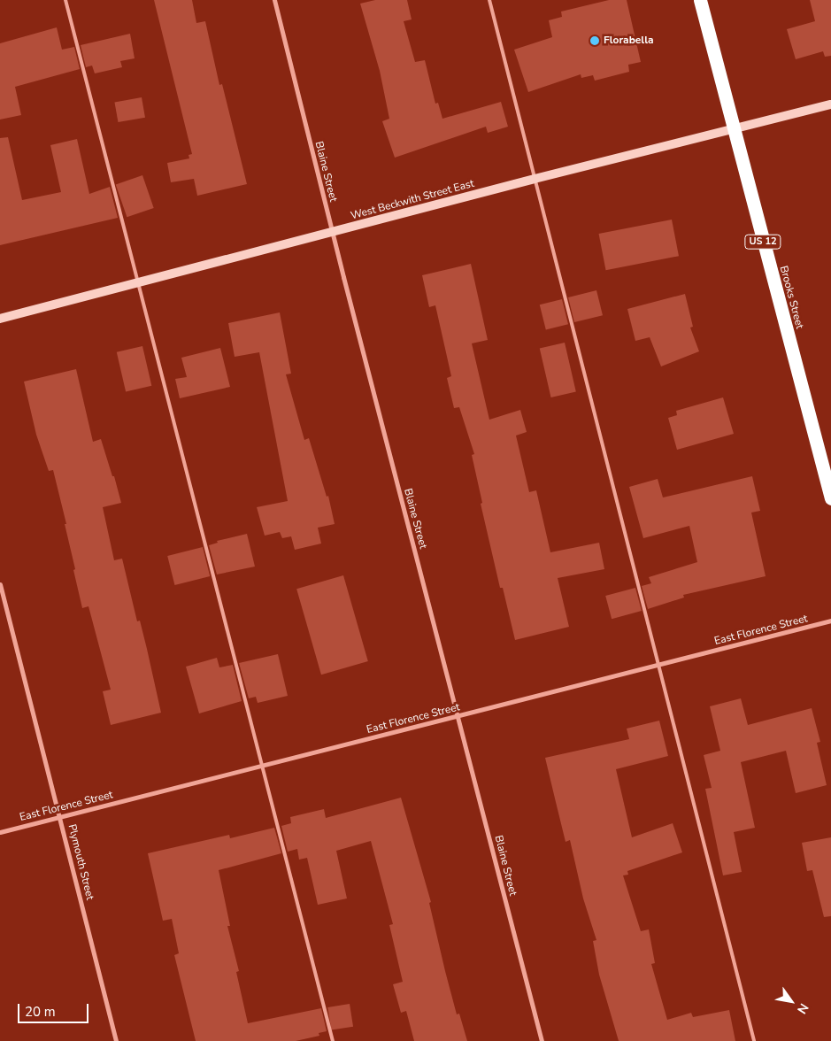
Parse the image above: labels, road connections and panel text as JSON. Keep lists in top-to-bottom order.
{
  "streets": {
    "highway": ["US 12", "Brooks Street"],
    "street": [
      "Blaine Street",
      "West Beckwith Street East",
      "East Florence Street",
      "Plymouth Street"
    ]
  },
  "crossings": [
    ["Blaine Street", "West Beckwith Street East"],
    ["Blaine Street", "East Florence Street"],
    ["West Beckwith Street East", "Brooks Street"],
    ["East Florence Street", "Plymouth Street"]
  ],
  "places": ["Florabella"],
  "scale_bar": "20 m",
  "north": "bottom right"
}
